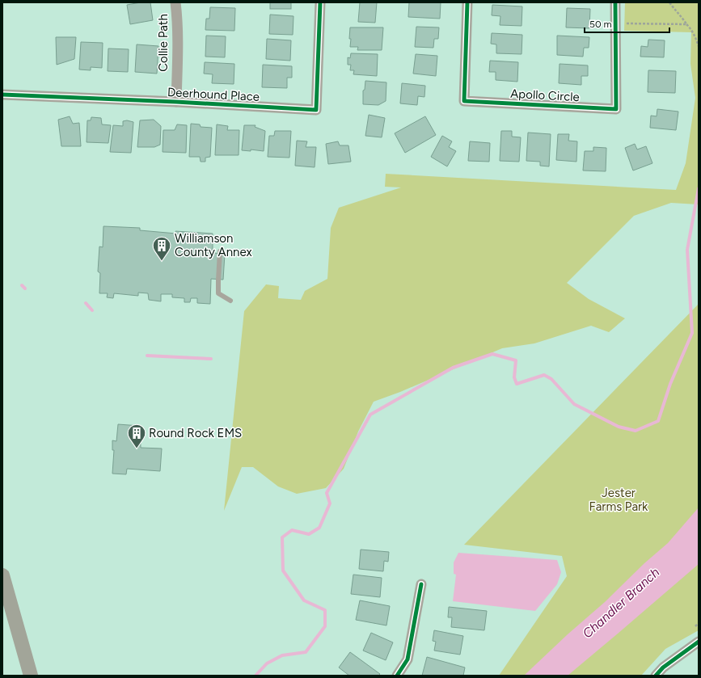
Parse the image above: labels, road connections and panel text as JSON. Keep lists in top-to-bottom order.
{
  "streets": {
    "street": ["Collie Path", "Deerhound Place", "Apollo Circle"]
  },
  "crossings": [
    ["Collie Path", "Deerhound Place"]
  ],
  "water": ["Chandler Branch"],
  "parks": ["Jester Farms Park"],
  "places": {
    "building": ["Williamson County Annex", "Round Rock EMS"]
  },
  "scale_bar": "50 m"
}
